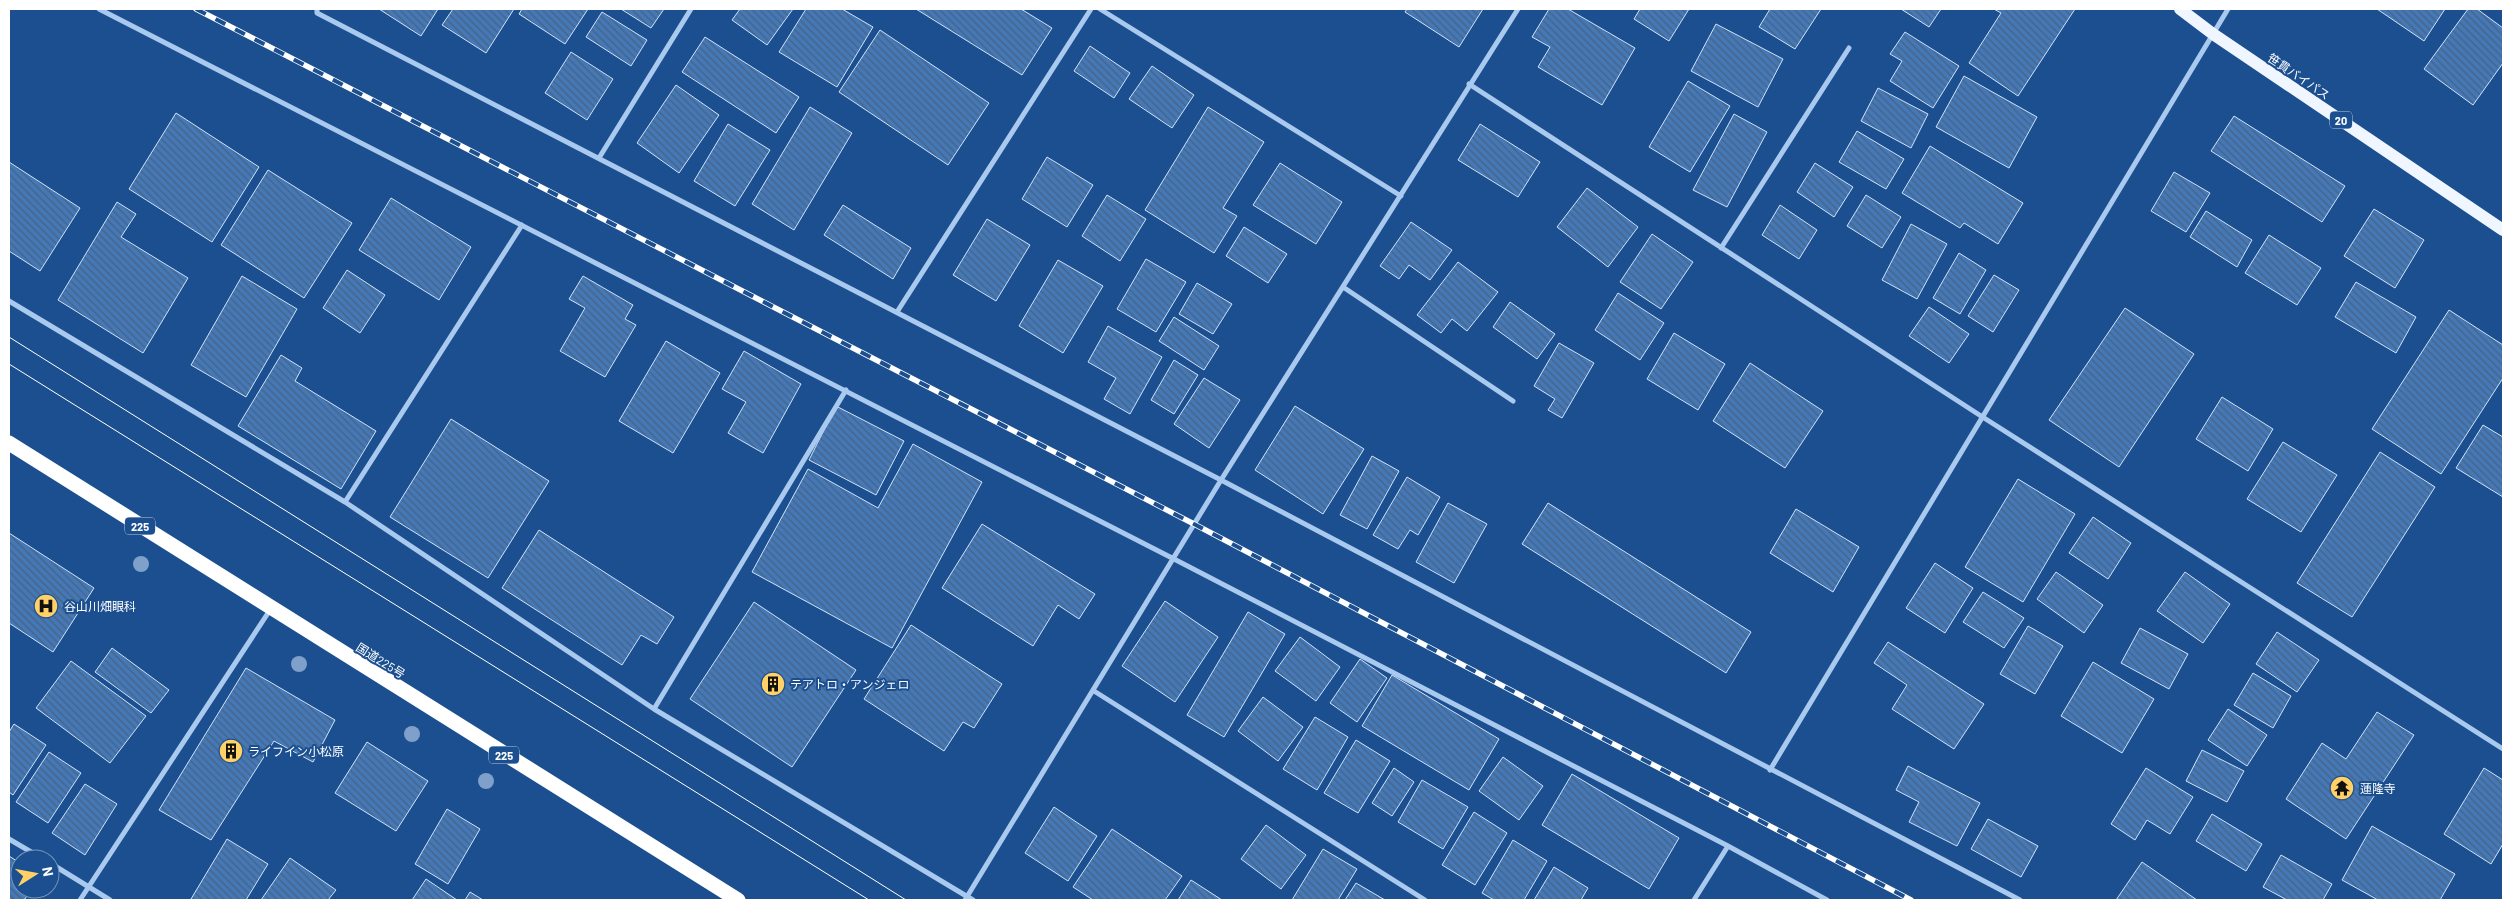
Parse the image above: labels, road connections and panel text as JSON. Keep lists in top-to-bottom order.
{
  "streets": {
    "highway": ["225", "国道225号"],
    "main road": ["笹貫バイパス", "20"]
  },
  "places": {
    "hospital": ["谷山川畑眼科"],
    "building": ["テアトロ・アンジェロ", "ライフイン小松原"],
    "temple": ["蓮隆寺"]
  },
  "north": "right"
}
